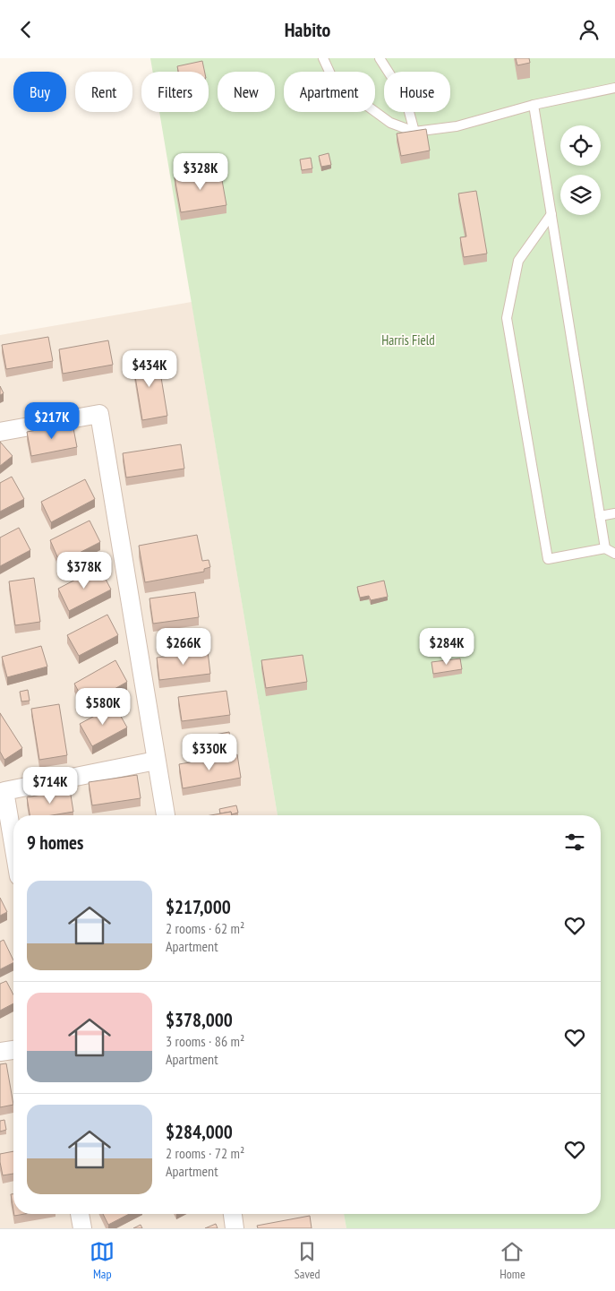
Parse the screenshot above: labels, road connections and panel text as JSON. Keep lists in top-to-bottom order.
{
  "parks": ["Harris Field"],
  "page": {
    "header": "Habito",
    "chip": [
      "Buy",
      "Rent",
      "Filters",
      "New",
      "Apartment",
      "House"
    ],
    "price": [
      "$328K",
      "$434K",
      "$217K",
      "$378K",
      "$266K",
      "$284K",
      "$580K",
      "$330K",
      "$714K"
    ],
    "heading": "9 homes",
    "list": [
      {
        "name": "$217,000",
        "note": "2 rooms · 62 m² · Apartment"
      },
      {
        "name": "$378,000",
        "note": "3 rooms · 86 m² · Apartment"
      },
      {
        "name": "$284,000",
        "note": "2 rooms · 72 m² · Apartment"
      }
    ],
    "tabs": ["Map", "Saved", "Home"]
  }
}
